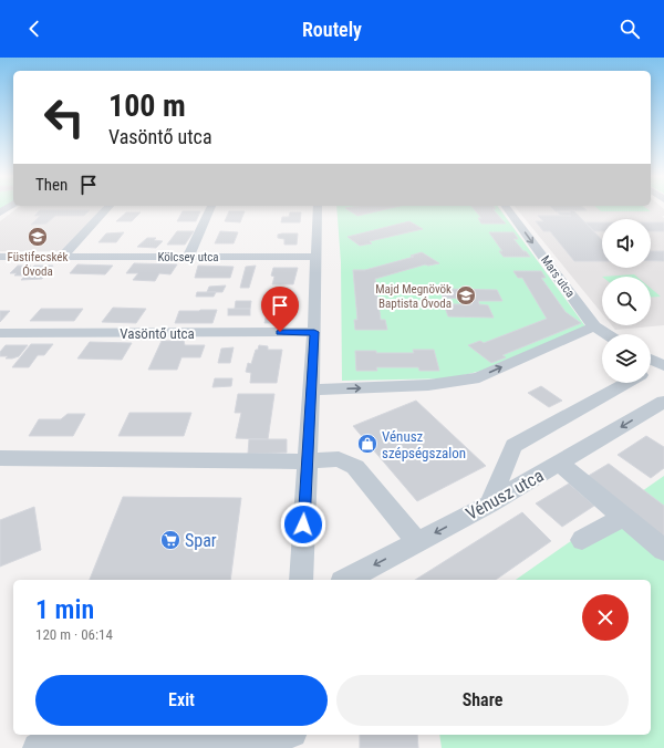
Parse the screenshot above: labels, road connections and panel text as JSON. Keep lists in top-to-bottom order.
{
  "streets": {
    "street": [
      "Kölcsey utca",
      "Mars utca",
      "Vasöntő utca",
      "Vénusz utca"
    ]
  },
  "one_way": ["Mars utca"],
  "places": {
    "school or university": ["Füstifecskék Óvoda", "Majd Megnövök Baptista Óvoda"],
    "shop": ["Vénusz szépségszalon"],
    "supermarket": ["Spar"]
  },
  "page": {
    "header": "Routely",
    "turn": ["100 m", "Vasöntő utca"],
    "then": "Then",
    "heading": ["1 min", "120 m · 06:14"],
    "buttons": ["Exit", "Share"]
  }
}
